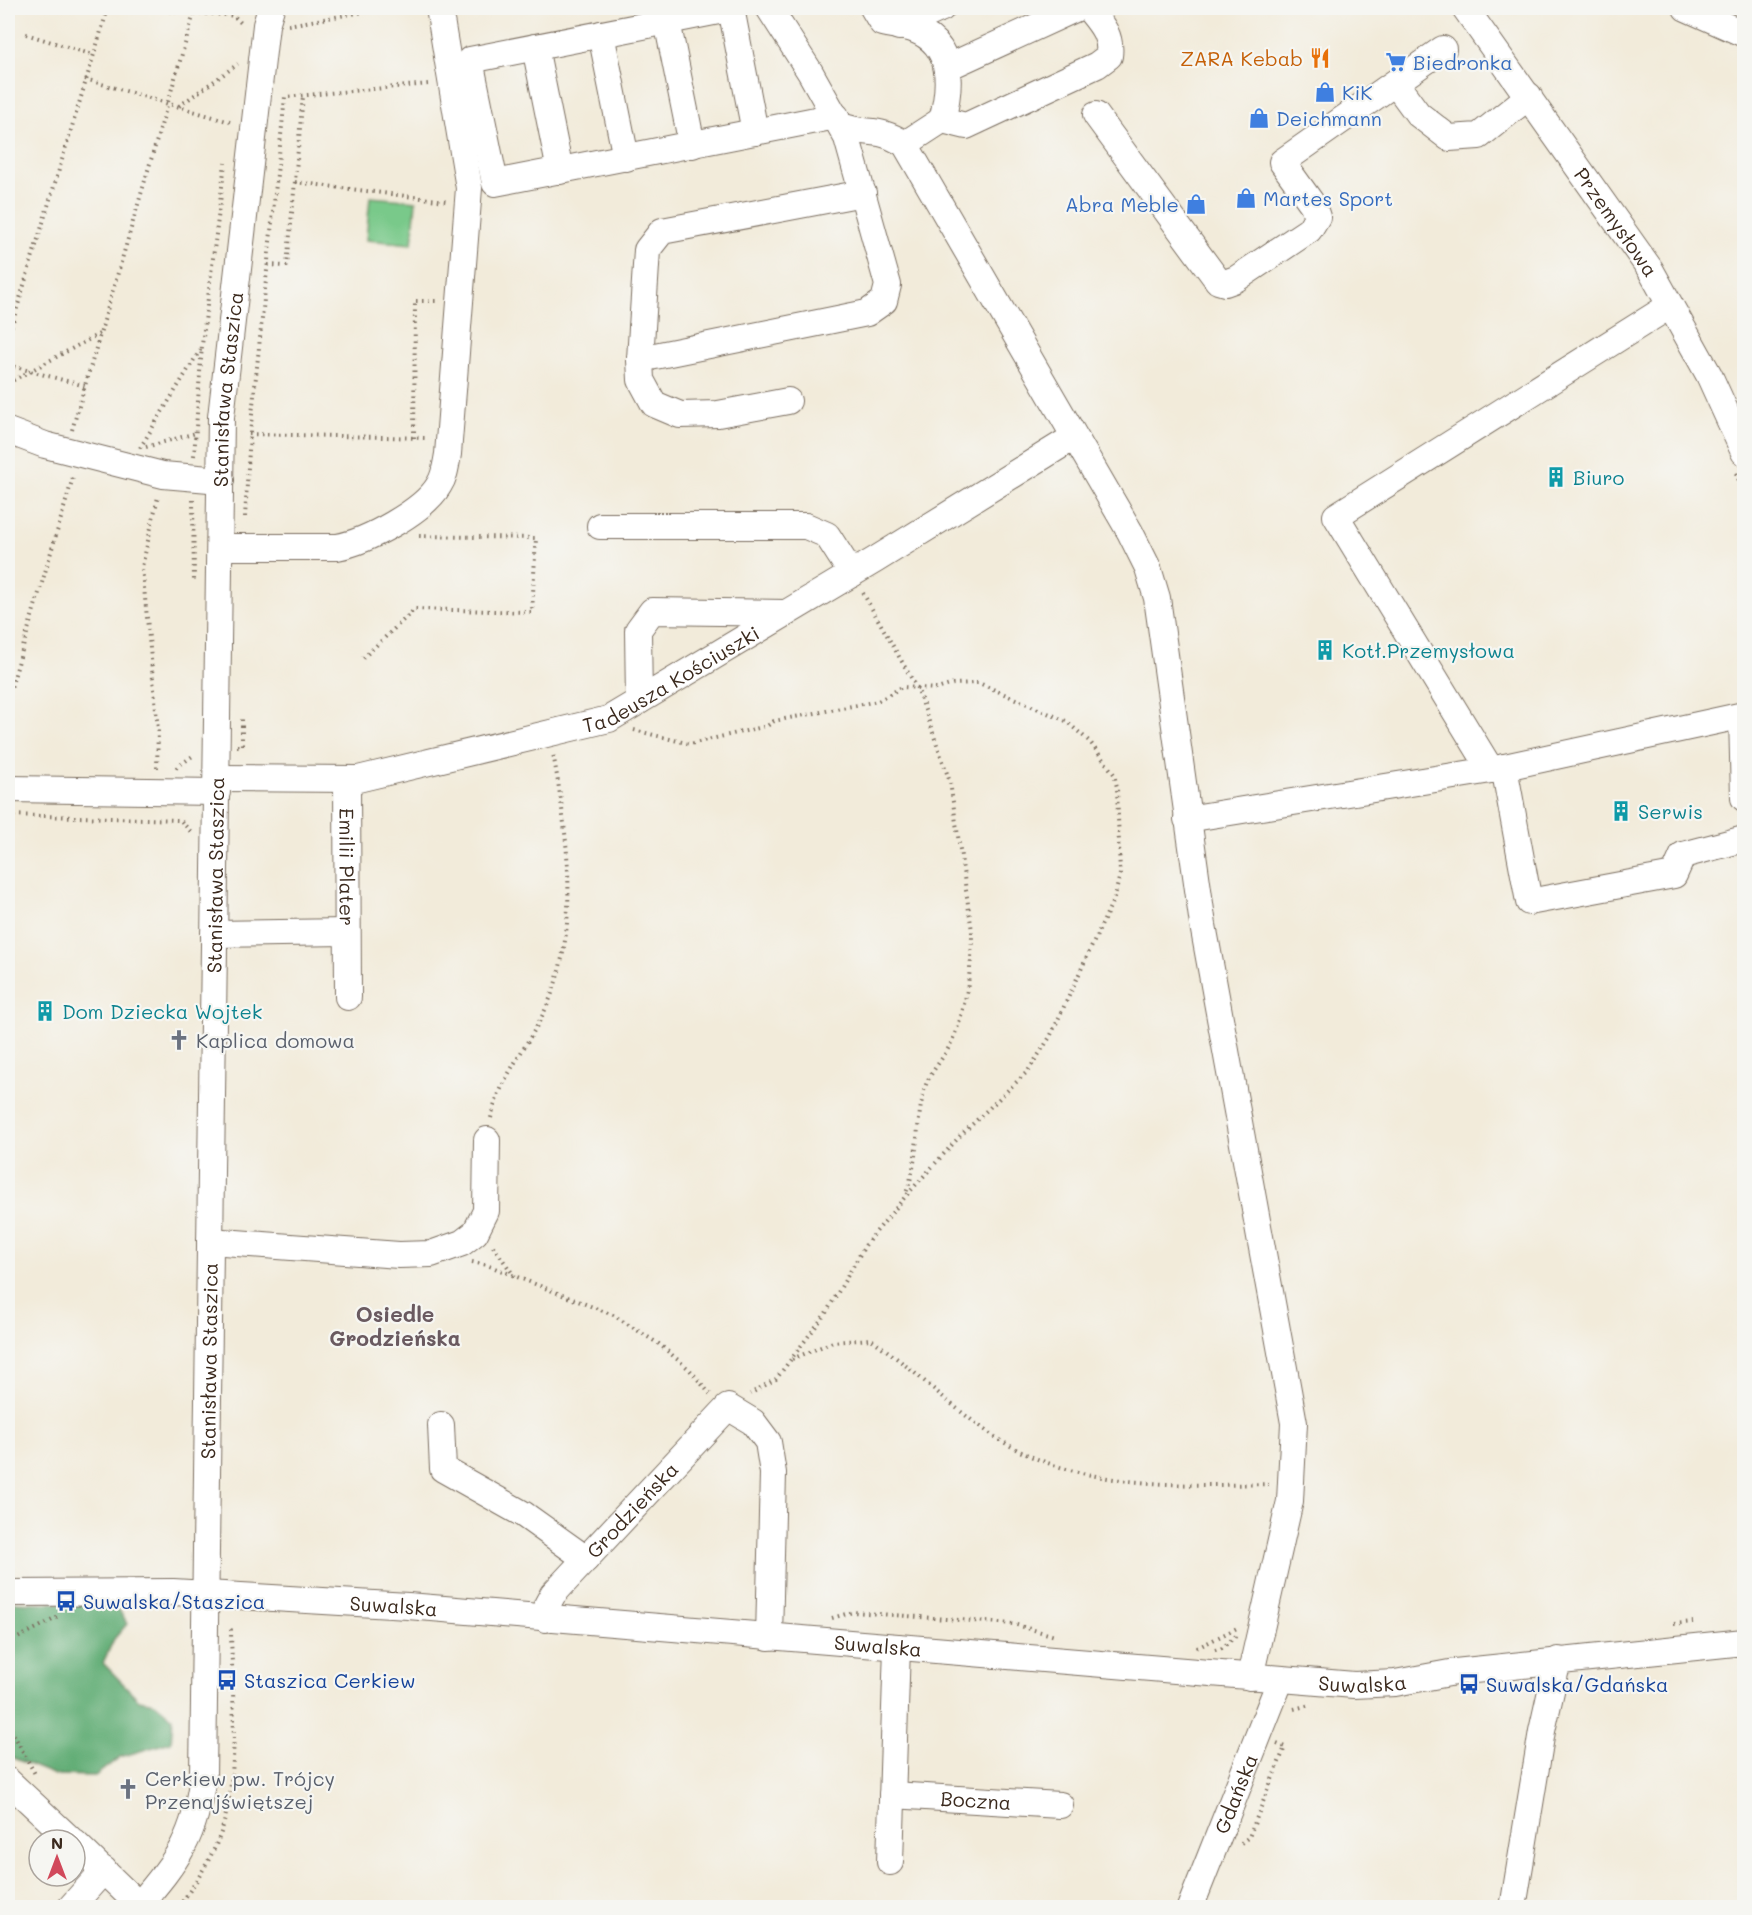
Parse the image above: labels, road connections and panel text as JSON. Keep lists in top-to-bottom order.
{
  "streets": {
    "street": [
      "Przemysłowa",
      "Stanisława Staszica",
      "Tadeusza Kościuszki",
      "Emilii Plater",
      "Grodzieńska",
      "Suwalska",
      "Gdańska",
      "Boczna"
    ]
  },
  "crossings": [
    ["Stanisława Staszica", "Tadeusza Kościuszki"],
    ["Stanisława Staszica", "Emilii Plater"],
    ["Stanisława Staszica", "Suwalska"],
    ["Tadeusza Kościuszki", "Emilii Plater"],
    ["Grodzieńska", "Suwalska"],
    ["Suwalska", "Gdańska"]
  ],
  "districts": ["Osiedle Grodzieńska"],
  "places": {
    "restaurant": ["ZARA Kebab"],
    "supermarket": ["Biedronka"],
    "shop": [
      "KiK",
      "Deichmann",
      "Martes Sport",
      "Abra Meble"
    ],
    "building": [
      "Biuro",
      "Kotł.Przemysłowa",
      "Serwis",
      "Dom Dziecka Wojtek"
    ],
    "church": ["Kaplica domowa", "Cerkiew pw. Trójcy Przenajświętszej"],
    "bus stop": ["Suwalska/Staszica", "Staszica Cerkiew", "Suwalska/Gdańska"]
  },
  "north": "top"
}
